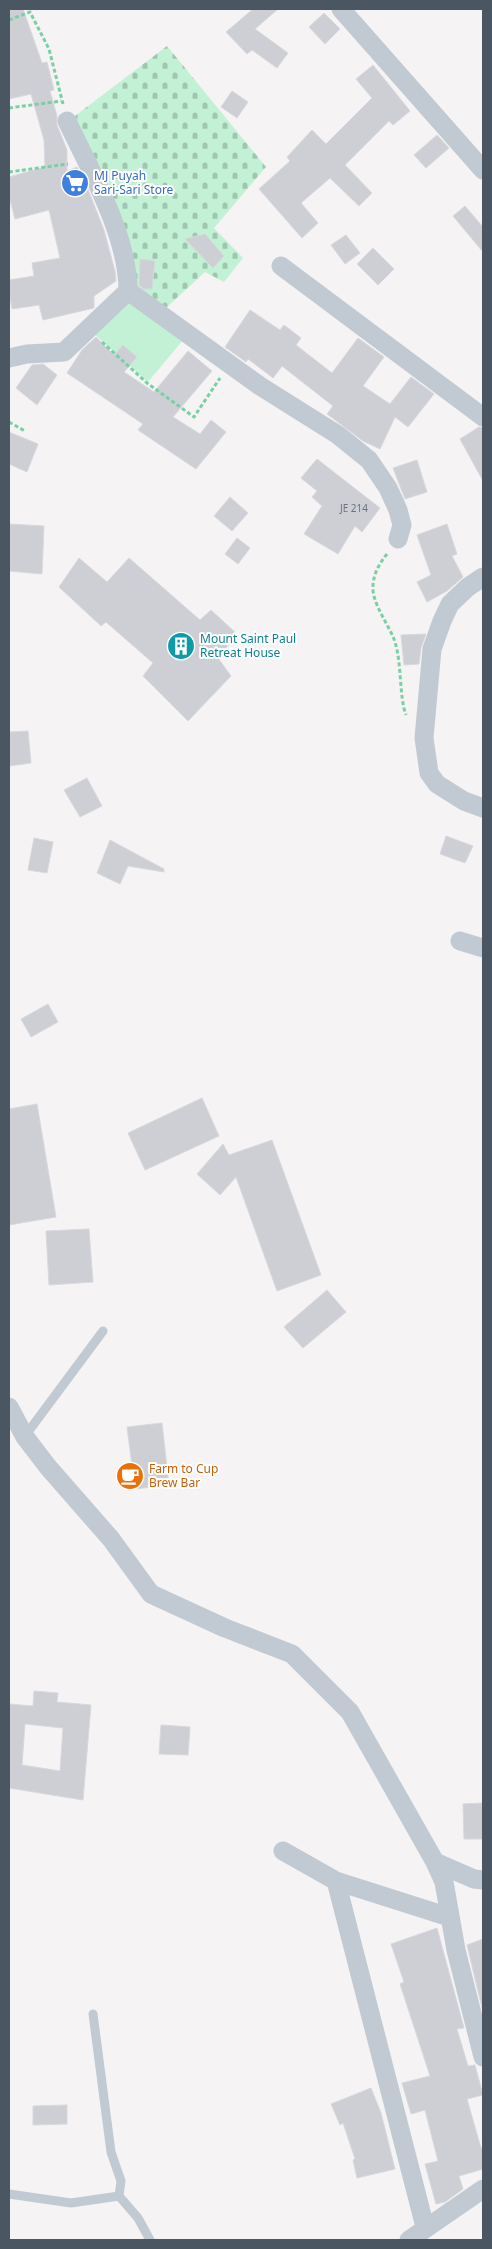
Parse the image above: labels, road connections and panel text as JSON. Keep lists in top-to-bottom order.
{
  "places": {
    "supermarket": ["MJ Puyah Sari-Sari Store"],
    "building": ["Mount Saint Paul Retreat House"],
    "cafe": ["Farm to Cup Brew Bar"]
  },
  "house_numbers": ["JE 214"]
}
